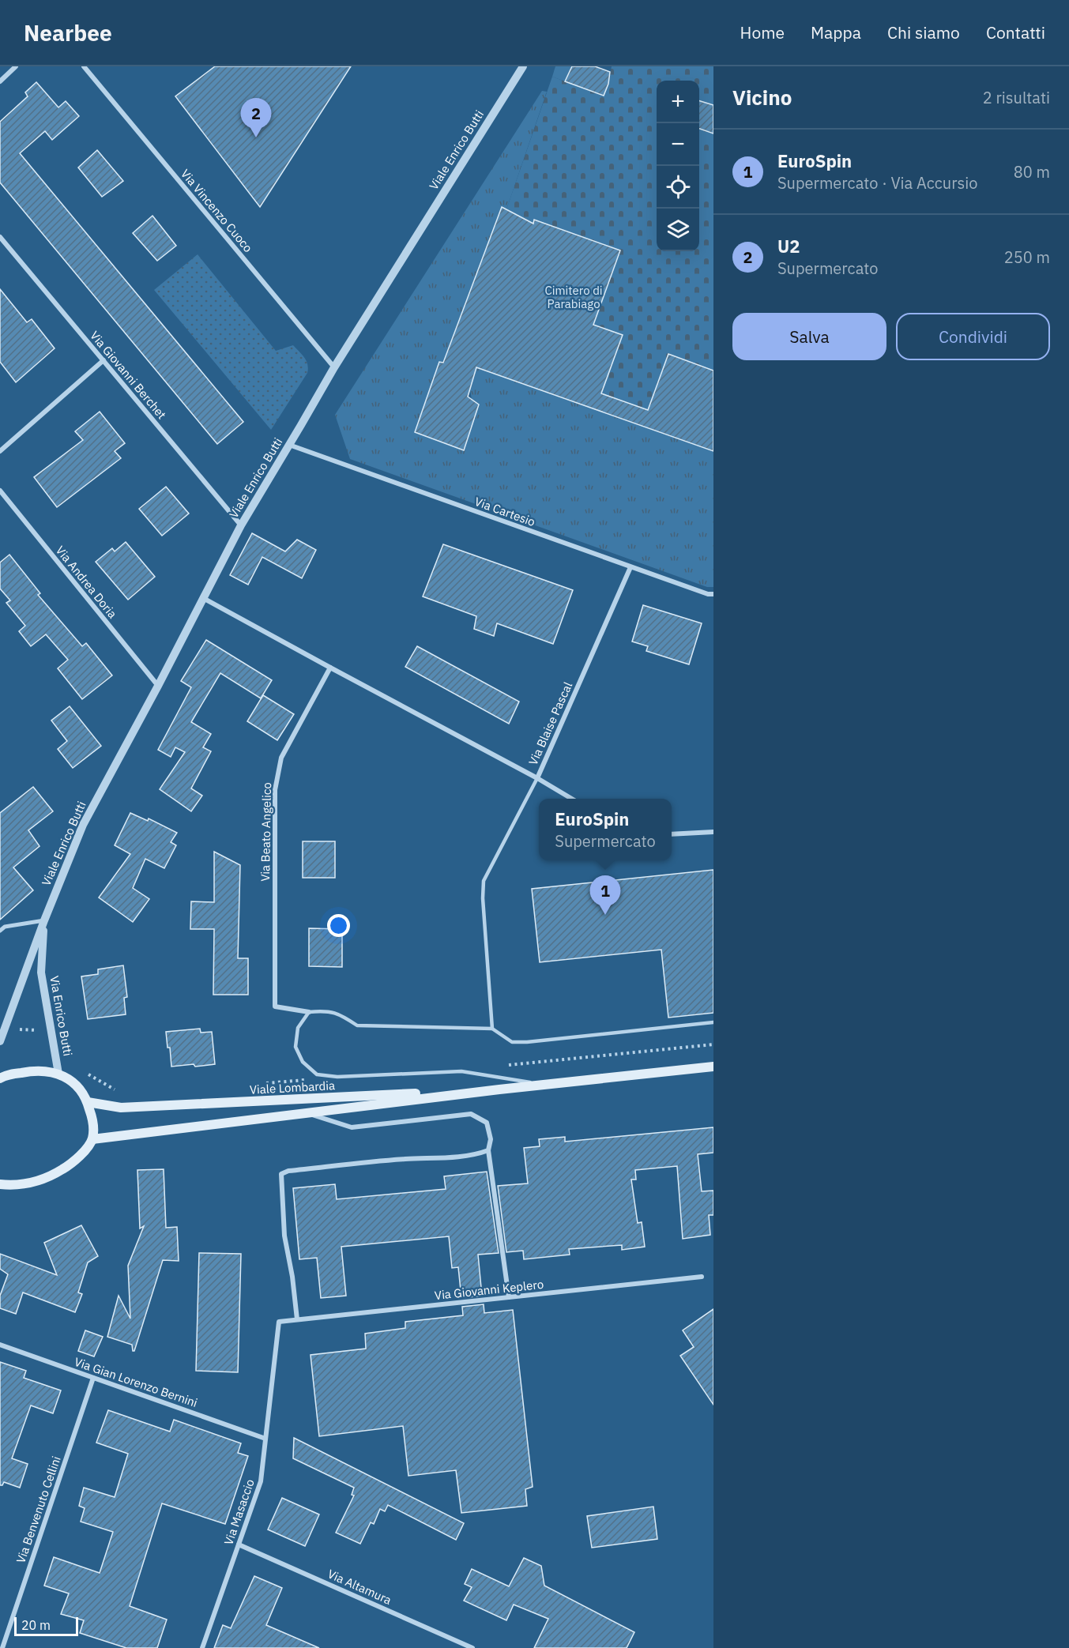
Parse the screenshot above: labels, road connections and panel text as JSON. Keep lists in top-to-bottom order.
{
  "streets": {
    "main road": ["Viale Lombardia"],
    "street": [
      "Viale Enrico Butti",
      "Via Vincenzo Cuoco",
      "Via Giovanni Berchet",
      "Via Cartesio",
      "Via Andrea Doria",
      "Via Blaise Pascal",
      "Via Beato Angelico",
      "Via Enrico Butti",
      "Via Giovanni Keplero",
      "Via Gian Lorenzo Bernini",
      "Via Benvenuto Cellini",
      "Via Masaccio",
      "Via Altamura"
    ]
  },
  "crossings": [
    ["Viale Enrico Butti", "Via Vincenzo Cuoco"],
    ["Viale Enrico Butti", "Via Giovanni Berchet"],
    ["Viale Enrico Butti", "Via Cartesio"],
    ["Viale Enrico Butti", "Via Andrea Doria"],
    ["Viale Enrico Butti", "Via Enrico Butti"],
    ["Via Cartesio", "Via Blaise Pascal"],
    ["Via Blaise Pascal", "Via Beato Angelico"],
    ["Via Giovanni Keplero", "Via Masaccio"],
    ["Via Gian Lorenzo Bernini", "Via Benvenuto Cellini"],
    ["Via Gian Lorenzo Bernini", "Via Masaccio"],
    ["Via Masaccio", "Via Altamura"]
  ],
  "parks": ["Cimitero di Parabiago"],
  "scale_bar": "20 m",
  "page": {
    "header": "Nearbee",
    "nav": [
      "Home",
      "Mappa",
      "Chi siamo",
      "Contatti"
    ],
    "heading": ["Vicino", "2 risultati"],
    "map_buttons": ["+", "−"],
    "pins": ["2", "1"],
    "list": [
      {
        "mark": "1",
        "name": "EuroSpin",
        "note": "Supermercato · Via Accursio",
        "value": "80 m"
      },
      {
        "mark": "2",
        "name": "U2",
        "note": "Supermercato",
        "value": "250 m"
      }
    ],
    "buttons": ["Salva", "Condividi"],
    "popup": ["EuroSpin", "Supermercato"],
    "scale": "20 m"
  }
}
